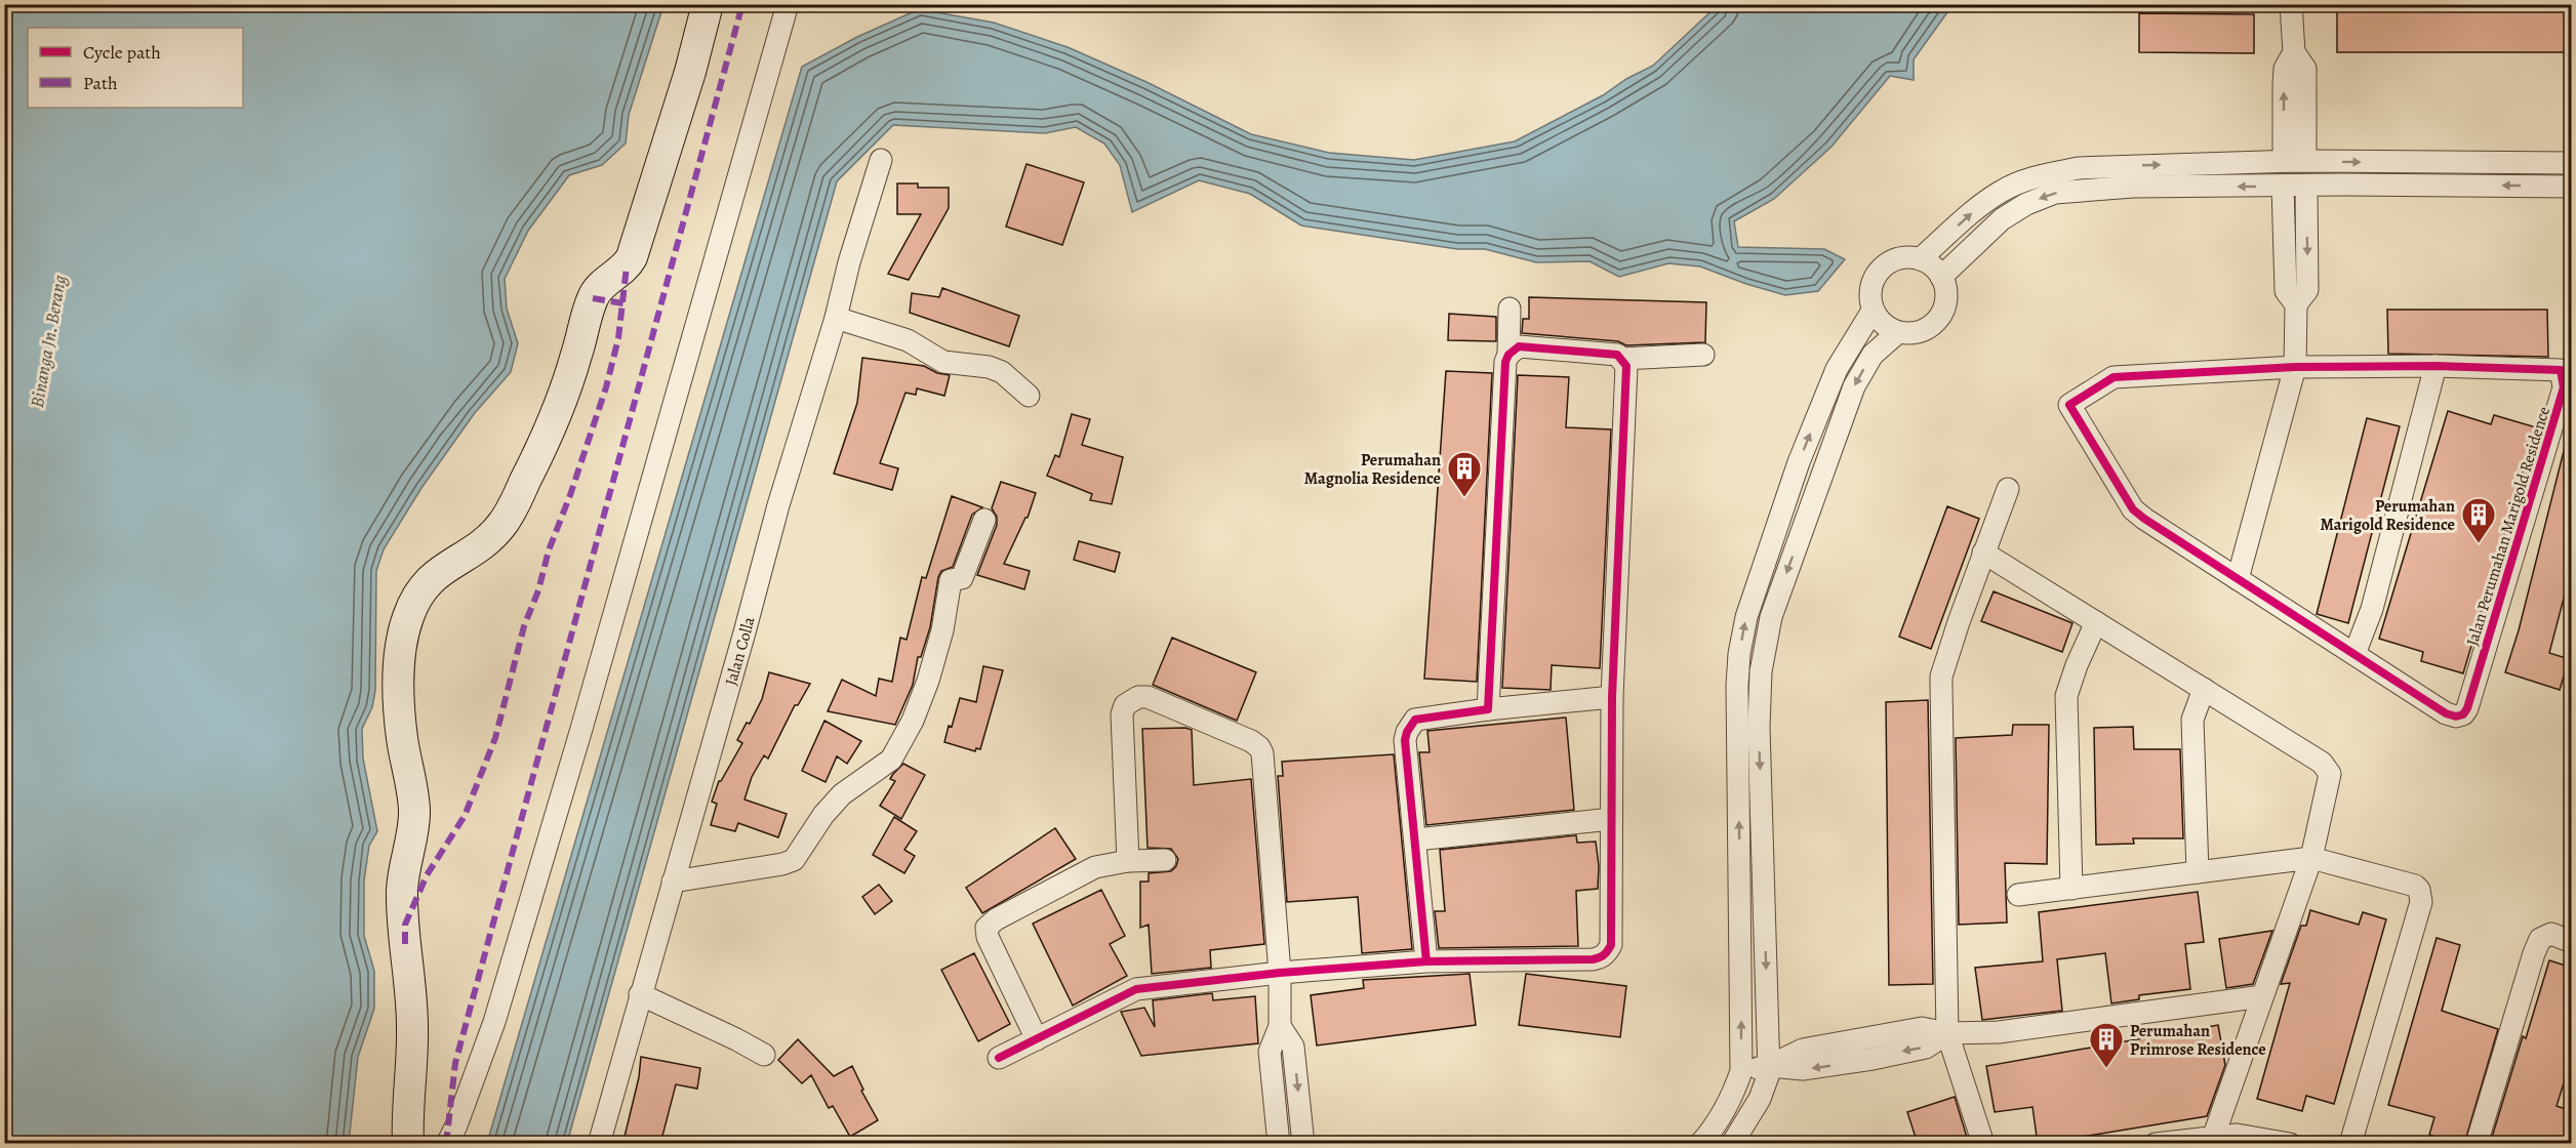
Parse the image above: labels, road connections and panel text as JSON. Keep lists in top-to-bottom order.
{
  "streets": {
    "street": ["Jalan Perumahan Marigold Residence", "Jalan Colla"]
  },
  "water": ["Binanga Jn. Berang"],
  "places": {
    "building": ["Perumahan Magnolia Residence", "Perumahan Marigold Residence", "Perumahan Primrose Residence"]
  },
  "legend": ["Cycle path", "Path"]
}
